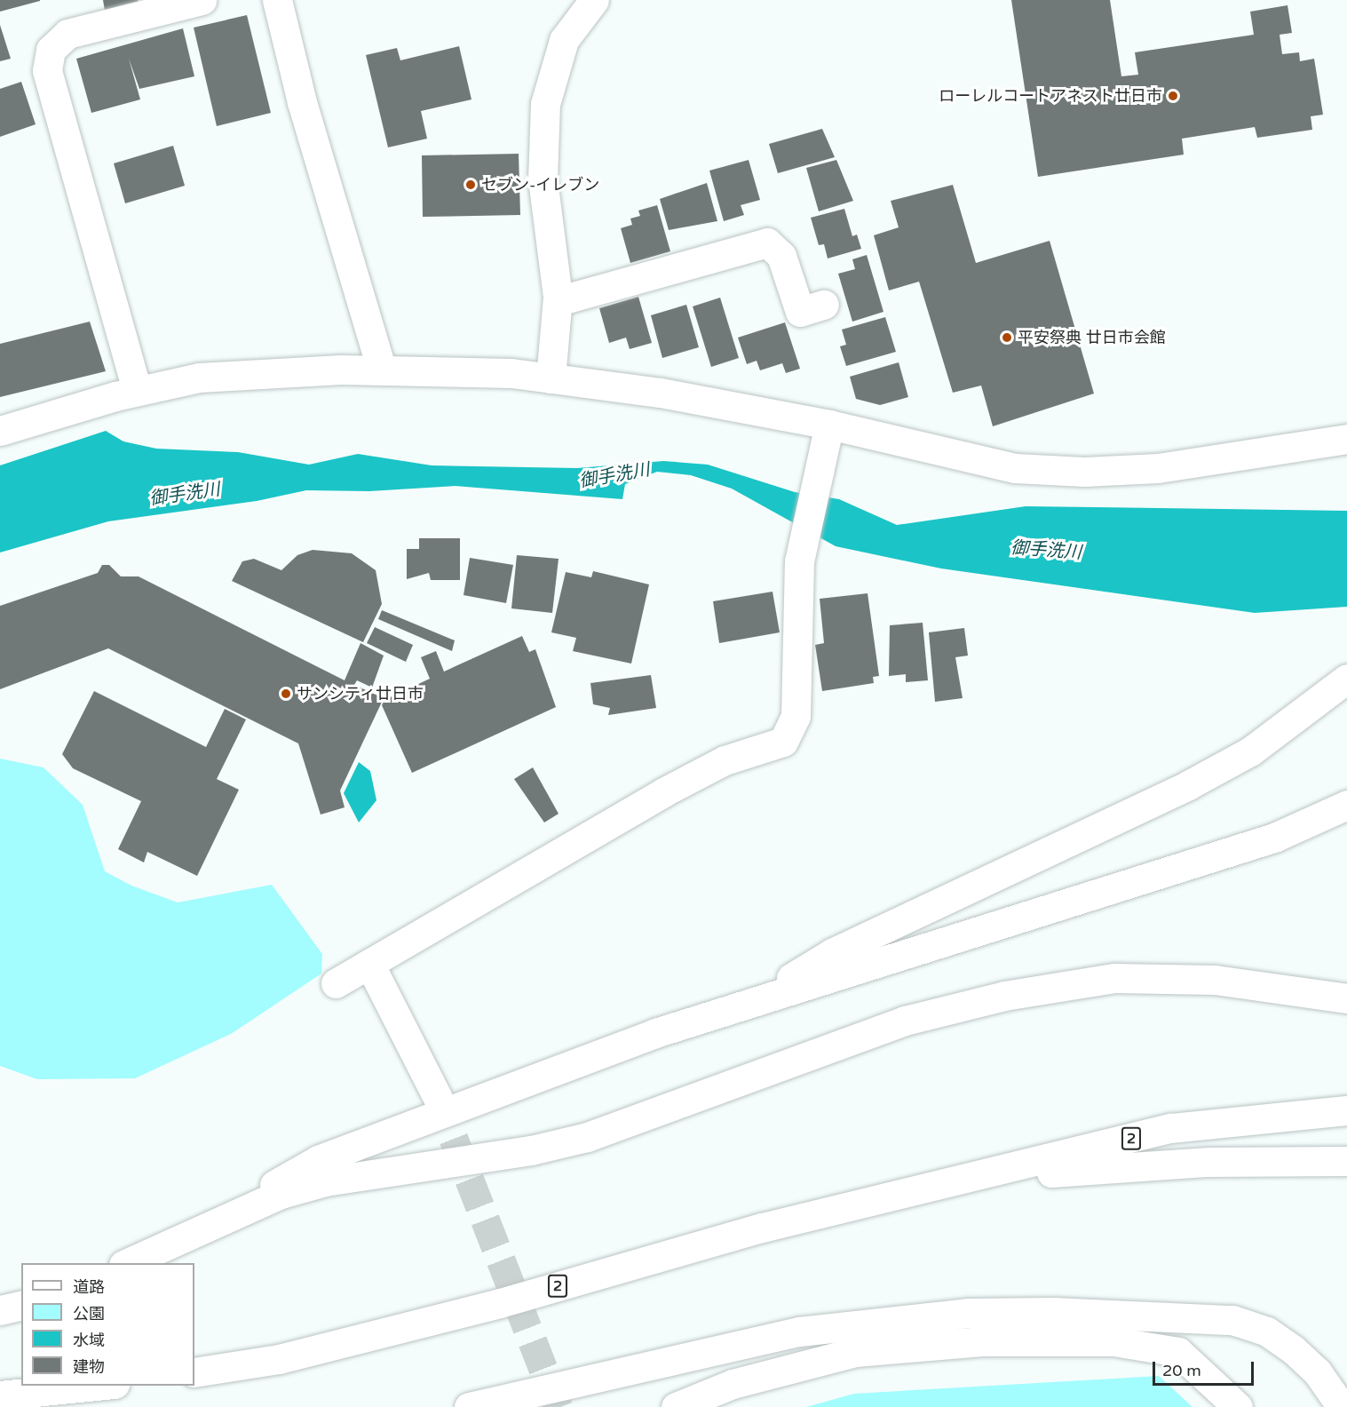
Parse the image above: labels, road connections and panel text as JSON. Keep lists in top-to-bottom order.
{
  "streets": {
    "main road": ["2"]
  },
  "water": ["御手洗川"],
  "places": [
    "ローレルコートアネスト廿日市",
    "セブン-イレブン",
    "平安祭典 廿日市会館",
    "サンシティ廿日市"
  ],
  "legend": [
    "道路",
    "公園",
    "水域",
    "建物"
  ],
  "scale_bar": "20 m"
}
